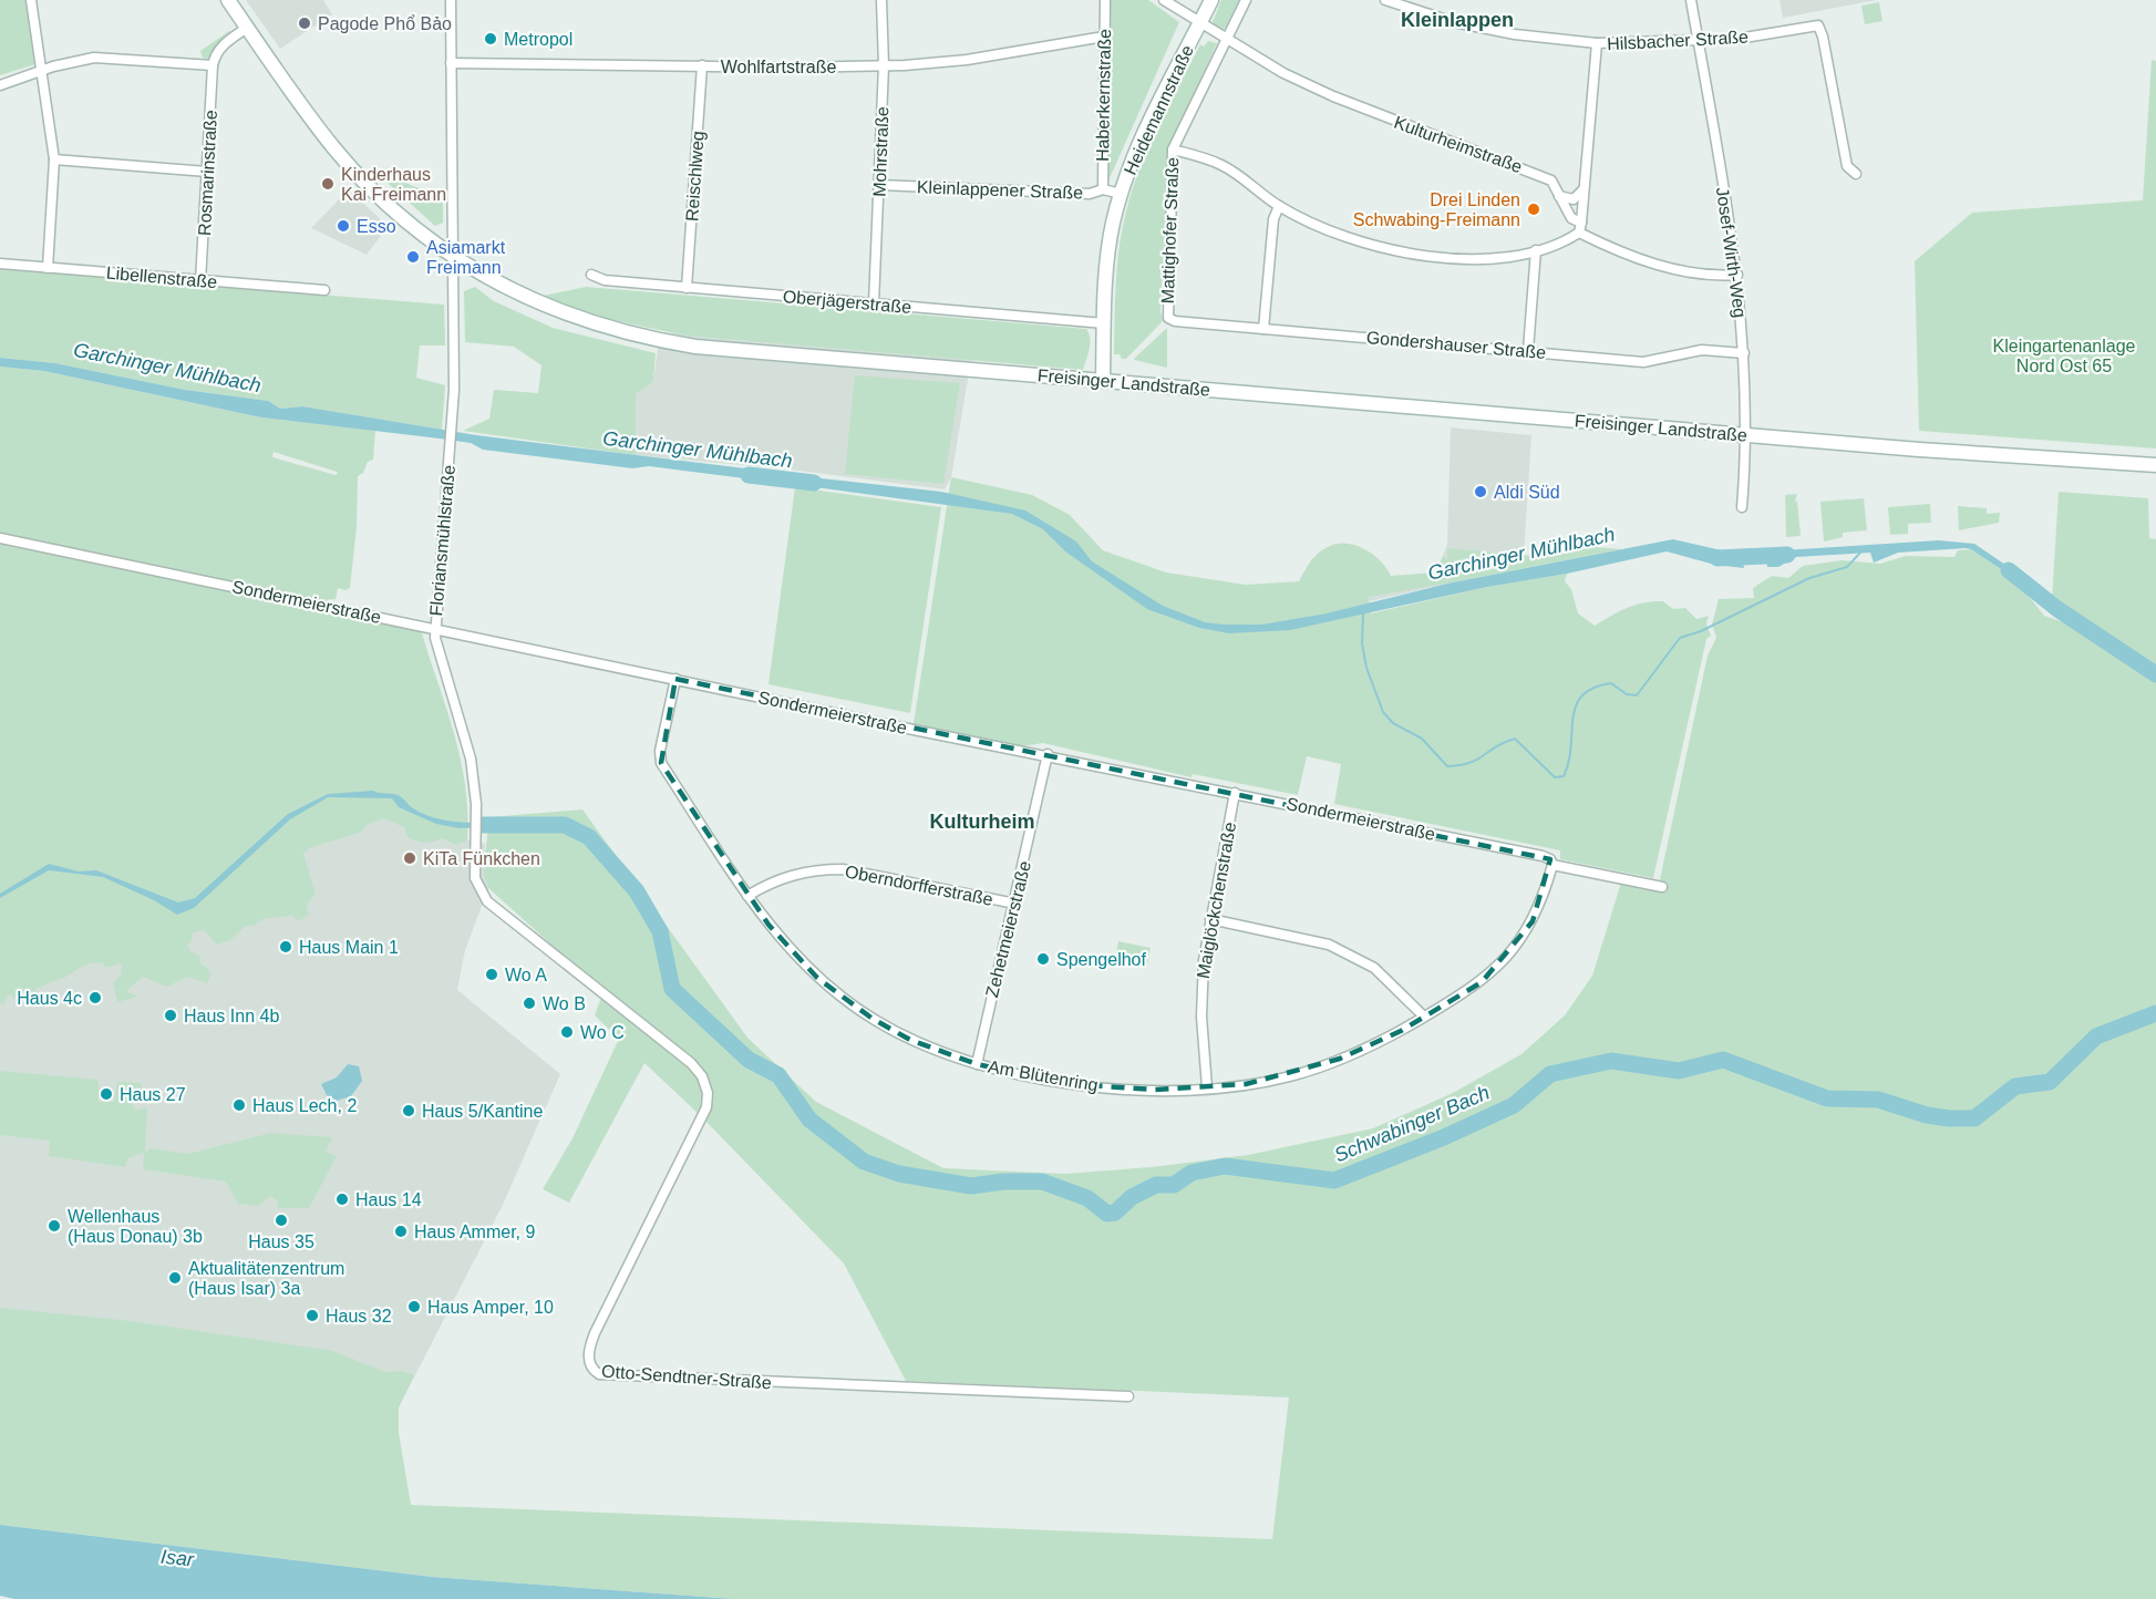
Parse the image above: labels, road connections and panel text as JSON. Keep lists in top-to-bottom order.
{
  "streets": {
    "main road": ["Heidemannstraße", "Freisinger Landstraße"],
    "street": [
      "Hilsbacher Straße",
      "Wohlfartstraße",
      "Haberkernstraße",
      "Kulturheimstraße",
      "Mohrstraße",
      "Rosmarinstraße",
      "Reischlweg",
      "Kleinlappener Straße",
      "Mattighofer Straße",
      "Josef-Wirth-Weg",
      "Libellenstraße",
      "Oberjägerstraße",
      "Gondershauser Straße",
      "Floriansmühlstraße",
      "Sondermeierstraße",
      "Oberndorfferstraße",
      "Maiglöckchenstraße",
      "Zehetmeierstraße",
      "Am Blütenring",
      "Otto-Sendtner-Straße"
    ]
  },
  "crossings": [
    ["Hilsbacher Straße", "Josef-Wirth-Weg"],
    ["Wohlfartstraße", "Haberkernstraße"],
    ["Wohlfartstraße", "Mohrstraße"],
    ["Wohlfartstraße", "Reischlweg"],
    ["Wohlfartstraße", "Floriansmühlstraße"],
    ["Haberkernstraße", "Kleinlappener Straße"],
    ["Heidemannstraße", "Kulturheimstraße"],
    ["Heidemannstraße", "Kleinlappener Straße"],
    ["Heidemannstraße", "Oberjägerstraße"],
    ["Heidemannstraße", "Freisinger Landstraße"],
    ["Kulturheimstraße", "Mattighofer Straße"],
    ["Kulturheimstraße", "Josef-Wirth-Weg"],
    ["Mohrstraße", "Kleinlappener Straße"],
    ["Mohrstraße", "Oberjägerstraße"],
    ["Rosmarinstraße", "Libellenstraße"],
    ["Reischlweg", "Oberjägerstraße"],
    ["Mattighofer Straße", "Gondershauser Straße"],
    ["Josef-Wirth-Weg", "Gondershauser Straße"],
    ["Josef-Wirth-Weg", "Freisinger Landstraße"],
    ["Freisinger Landstraße", "Floriansmühlstraße"],
    ["Floriansmühlstraße", "Sondermeierstraße"],
    ["Floriansmühlstraße", "Otto-Sendtner-Straße"],
    ["Sondermeierstraße", "Maiglöckchenstraße"],
    ["Sondermeierstraße", "Zehetmeierstraße"],
    ["Sondermeierstraße", "Am Blütenring"],
    ["Oberndorfferstraße", "Zehetmeierstraße"],
    ["Oberndorfferstraße", "Am Blütenring"],
    ["Maiglöckchenstraße", "Am Blütenring"],
    ["Zehetmeierstraße", "Am Blütenring"]
  ],
  "districts": ["Kleinlappen", "Kulturheim"],
  "water": ["Garchinger Mühlbach", "Schwabinger Bach", "Isar"],
  "parks": ["Kleingartenanlage Nord Ost 65"],
  "places": [
    "Pagode Phổ Bảo",
    "Metropol",
    "Kinderhaus Kai Freimann",
    "Drei Linden Schwabing-Freimann",
    "Esso",
    "Asiamarkt Freimann",
    "Aldi Süd",
    "KiTa Fünkchen",
    "Haus Main 1",
    "Spengelhof",
    "Wo A",
    "Haus 4c",
    "Wo B",
    "Haus Inn 4b",
    "Wo C",
    "Haus 27",
    "Haus Lech, 2",
    "Haus 5/Kantine",
    "Haus 14",
    "Haus 35",
    "Wellenhaus (Haus Donau) 3b",
    "Haus Ammer, 9",
    "Aktualitätenzentrum (Haus Isar) 3a",
    "Haus Amper, 10",
    "Haus 32"
  ]
}
